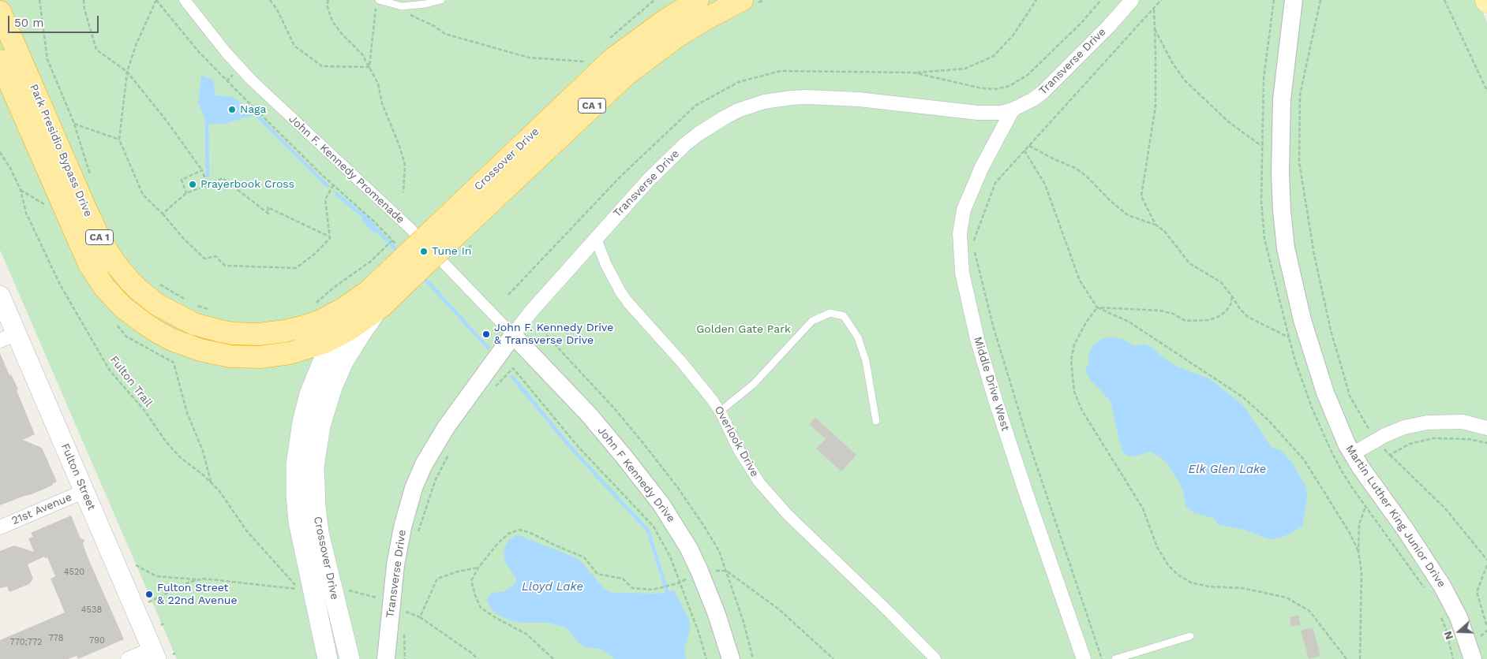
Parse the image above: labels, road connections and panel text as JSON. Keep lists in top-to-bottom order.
{
  "streets": {
    "highway": ["CA 1", "Park Presidio Bypass Drive", "Crossover Drive"],
    "main road": ["Fulton Street"],
    "street": [
      "Transverse Drive",
      "John F. Kennedy Promenade",
      "Middle Drive West",
      "Overlook Drive",
      "John F Kennedy Drive",
      "21st Avenue",
      "Martin Luther King Junior Drive"
    ],
    "path": ["Fulton Trail"]
  },
  "crossings": [
    ["Transverse Drive", "John F. Kennedy Promenade"],
    ["Transverse Drive", "Middle Drive West"],
    ["Transverse Drive", "Overlook Drive"],
    ["Transverse Drive", "John F Kennedy Drive"],
    ["Park Presidio Bypass Drive", "Crossover Drive"],
    ["John F. Kennedy Promenade", "John F Kennedy Drive"],
    ["Fulton Street", "21st Avenue"]
  ],
  "water": ["Elk Glen Lake", "Lloyd Lake"],
  "parks": ["Golden Gate Park"],
  "places": [
    "Naga",
    "Prayerbook Cross",
    "Tune In",
    "John F. Kennedy Drive & Transverse Drive",
    "Fulton Street & 22nd Avenue"
  ],
  "house_numbers": [
    "4520",
    "4538",
    "778",
    "790",
    "770;772"
  ],
  "scale_bar": "50 m",
  "north": "left"
}
